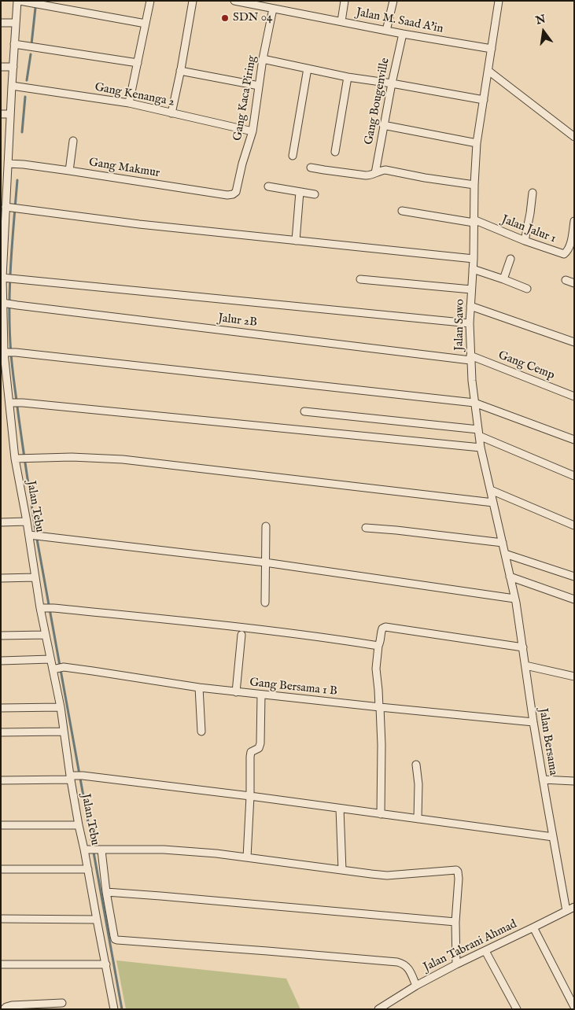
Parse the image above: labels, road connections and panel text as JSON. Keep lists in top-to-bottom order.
{
  "streets": {
    "street": [
      "Jalan M. Saad A'in",
      "Gang Kenanga 2",
      "Gang Kaca Piring",
      "Gang Bougenville",
      "Gang Makmur",
      "Jalan Jalur 1",
      "Jalur 2B",
      "Jalan Sawo",
      "Gang Cemp",
      "Jalan Tebu",
      "Gang Bersama 1 B",
      "Jalan Bersama",
      "Jalan Tabrani Ahmad"
    ]
  },
  "crossings": [
    ["Jalan M. Saad A'in", "Gang Kaca Piring"],
    ["Jalan M. Saad A'in", "Gang Bougenville"],
    ["Jalan M. Saad A'in", "Jalan Sawo"],
    ["Gang Kenanga 2", "Gang Kaca Piring"],
    ["Gang Kenanga 2", "Jalan Tebu"],
    ["Gang Kaca Piring", "Gang Makmur"],
    ["Gang Makmur", "Jalan Tebu"],
    ["Jalan Jalur 1", "Jalan Sawo"],
    ["Jalur 2B", "Jalan Sawo"],
    ["Jalur 2B", "Gang Cemp"],
    ["Jalur 2B", "Jalan Tebu"],
    ["Jalan Sawo", "Gang Cemp"],
    ["Jalan Sawo", "Jalan Bersama"],
    ["Jalan Tebu", "Gang Bersama 1 B"],
    ["Gang Bersama 1 B", "Jalan Bersama"],
    ["Jalan Bersama", "Jalan Tabrani Ahmad"]
  ],
  "places": ["SDN 04"],
  "north": "top"
}
